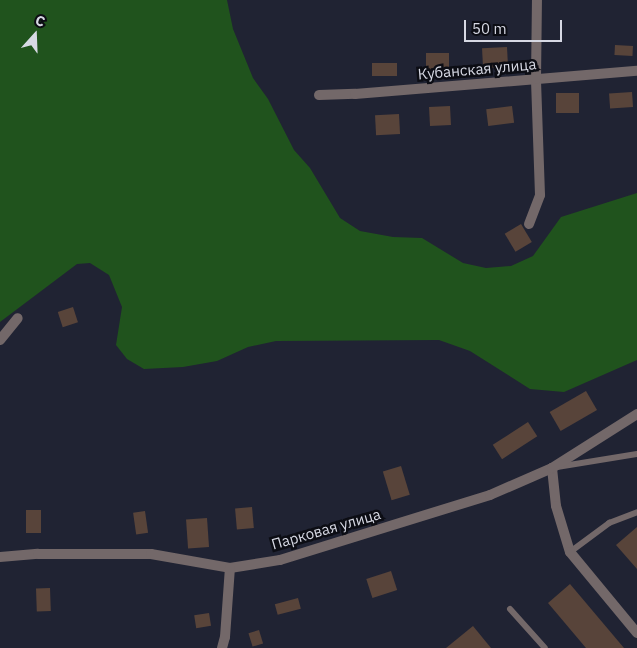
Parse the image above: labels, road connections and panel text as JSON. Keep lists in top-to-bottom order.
{
  "streets": {
    "street": ["Кубанская улица", "Парковая улица"]
  },
  "scale_bar": "50 m",
  "north": "top"
}
